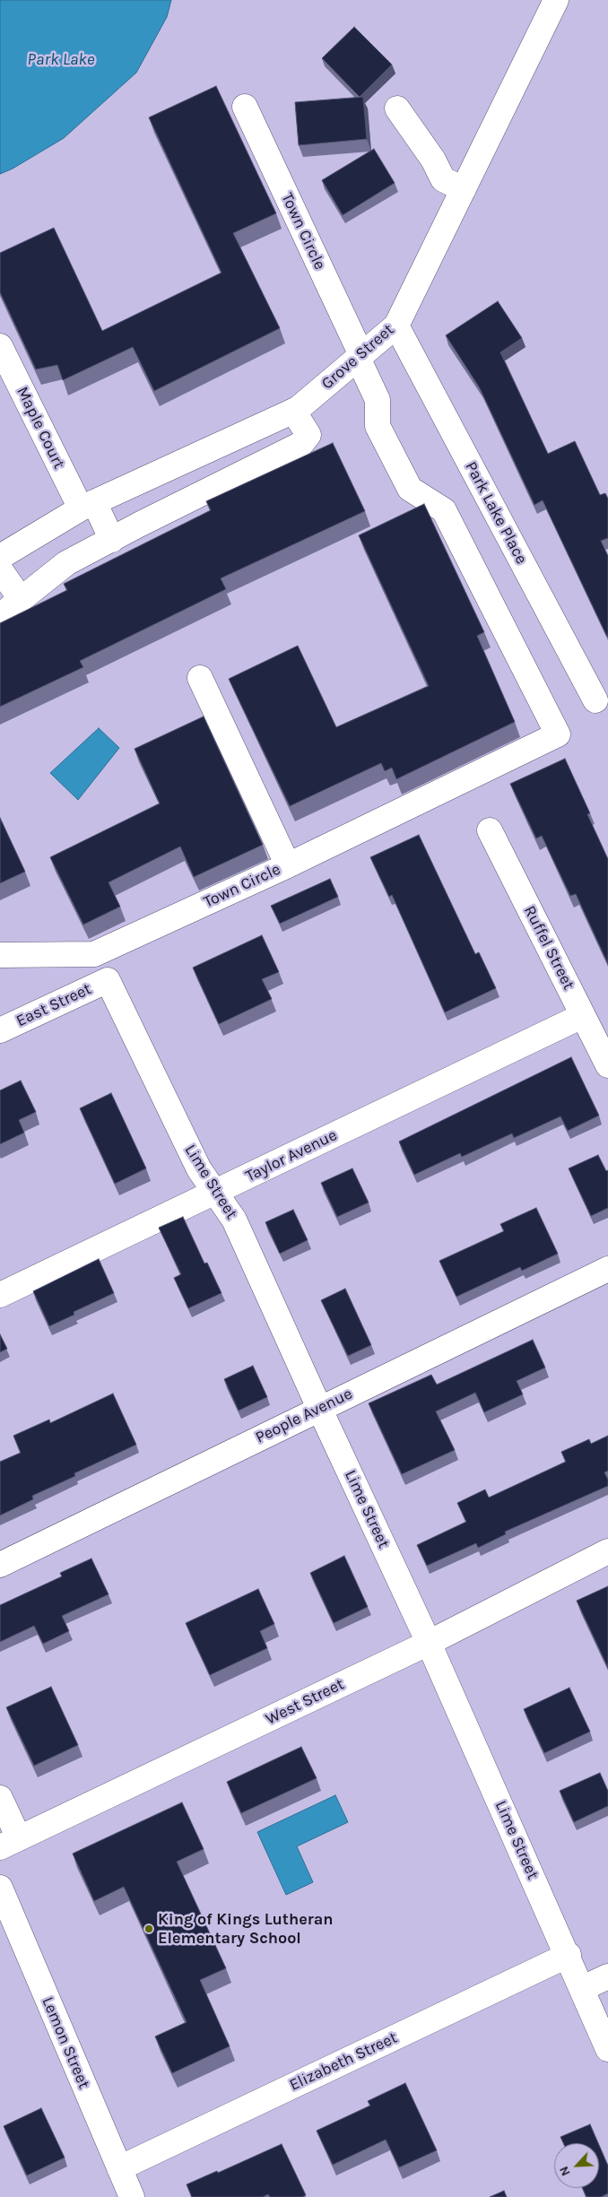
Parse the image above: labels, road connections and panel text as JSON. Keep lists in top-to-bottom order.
{
  "streets": {
    "street": [
      "Town Circle",
      "Grove Street",
      "Maple Court",
      "Park Lake Place",
      "Ruffel Street",
      "East Street",
      "Taylor Avenue",
      "Lime Street",
      "People Avenue",
      "West Street",
      "Lemon Street",
      "Elizabeth Street"
    ]
  },
  "crossings": [
    ["Town Circle", "Grove Street"],
    ["Grove Street", "Maple Court"],
    ["Grove Street", "Park Lake Place"],
    ["Ruffel Street", "Taylor Avenue"],
    ["East Street", "Lime Street"],
    ["Taylor Avenue", "Lime Street"],
    ["Lime Street", "People Avenue"],
    ["Lime Street", "West Street"],
    ["Lime Street", "Elizabeth Street"],
    ["Lemon Street", "Elizabeth Street"]
  ],
  "water": ["Park Lake"],
  "places": ["King of Kings Lutheran Elementary School"],
  "north": "bottom left"
}
